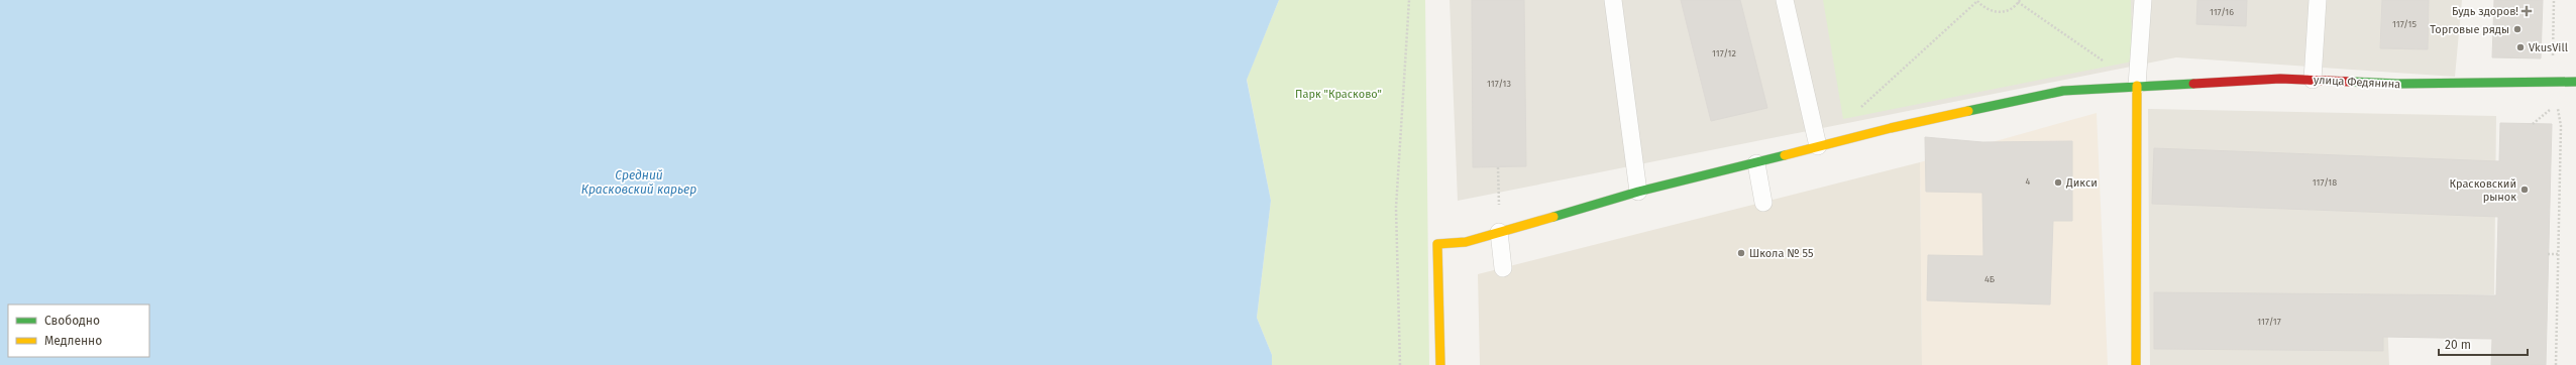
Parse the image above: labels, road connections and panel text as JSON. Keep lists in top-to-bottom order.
{
  "streets": {
    "street": ["улица Федянина"]
  },
  "water": ["Средний Красковский карьер"],
  "parks": ["Парк \"Красково\""],
  "places": {
    "health": ["Будь здоров!"],
    "other": [
      "Торговые ряды",
      "VkusVill",
      "Дикси",
      "Красковский рынок",
      "Школа № 55"
    ]
  },
  "house_numbers": [
    "117/16",
    "117/15",
    "117/12",
    "117/13",
    "4",
    "117/18",
    "4Б",
    "117/17"
  ],
  "legend": ["Свободно", "Медленно"],
  "scale_bar": "20 m"
}
